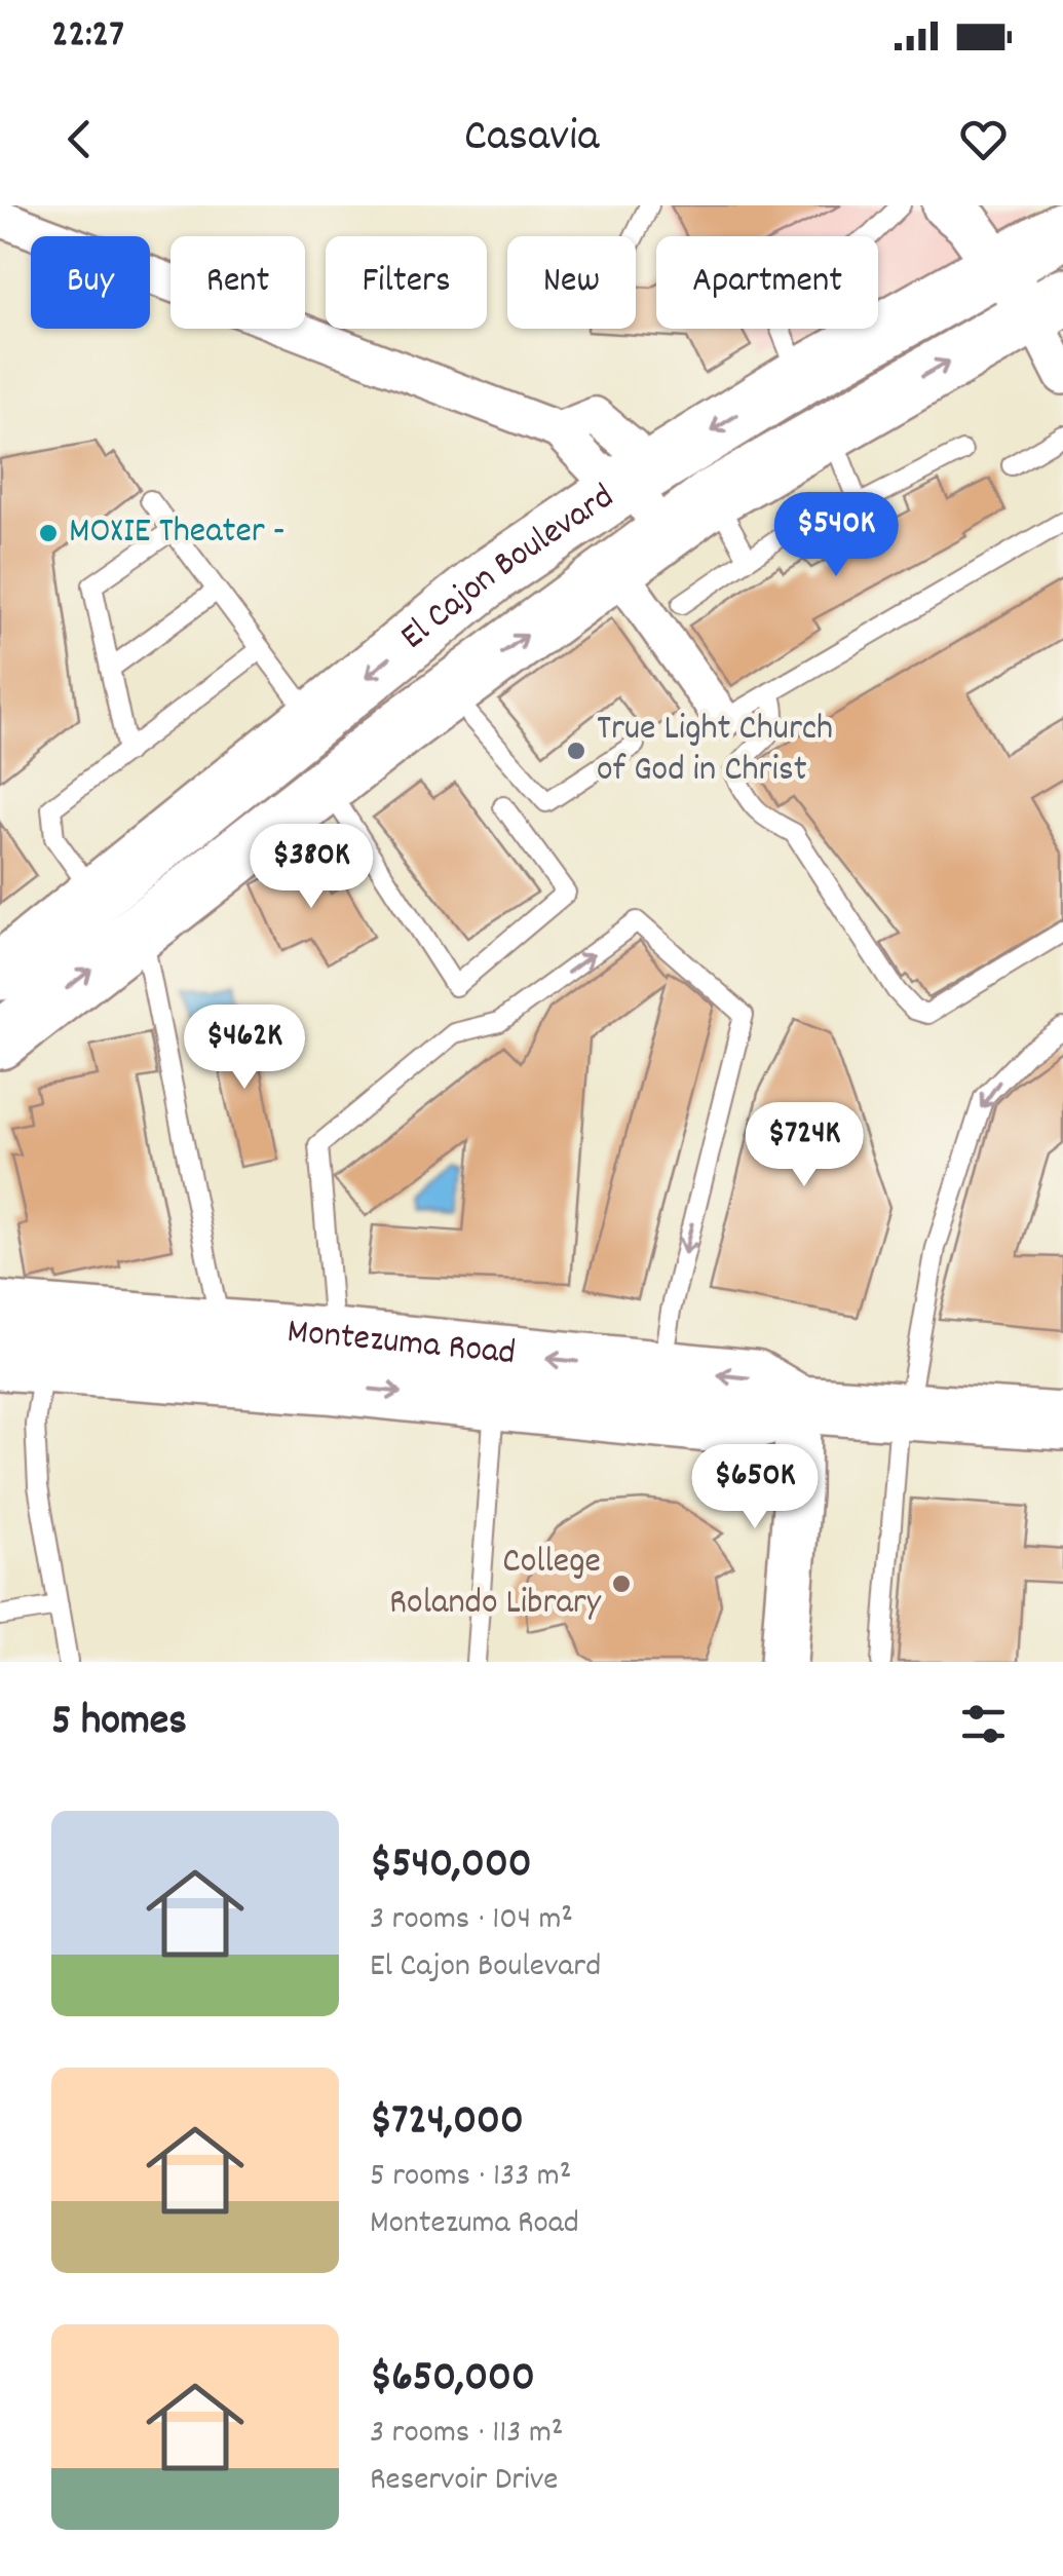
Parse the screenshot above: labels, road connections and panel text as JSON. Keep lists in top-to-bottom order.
{
  "streets": {
    "main road": ["El Cajon Boulevard", "Montezuma Road"]
  },
  "places": ["MOXIE Theater -", "True Light Church of God in Christ", "College Rolando Library"],
  "page": {
    "status": "22:27",
    "header": "Casavia",
    "chip": [
      "Buy",
      "Rent",
      "Filters",
      "New",
      "Apartment"
    ],
    "price": [
      "$540K",
      "$380K",
      "$462K",
      "$724K",
      "$650K"
    ],
    "heading": "5 homes",
    "list": [
      {
        "name": "$540,000",
        "note": "3 rooms · 104 m² · El Cajon Boulevard"
      },
      {
        "name": "$724,000",
        "note": "5 rooms · 133 m² · Montezuma Road"
      },
      {
        "name": "$650,000",
        "note": "3 rooms · 113 m² · Reservoir Drive"
      }
    ]
  }
}
